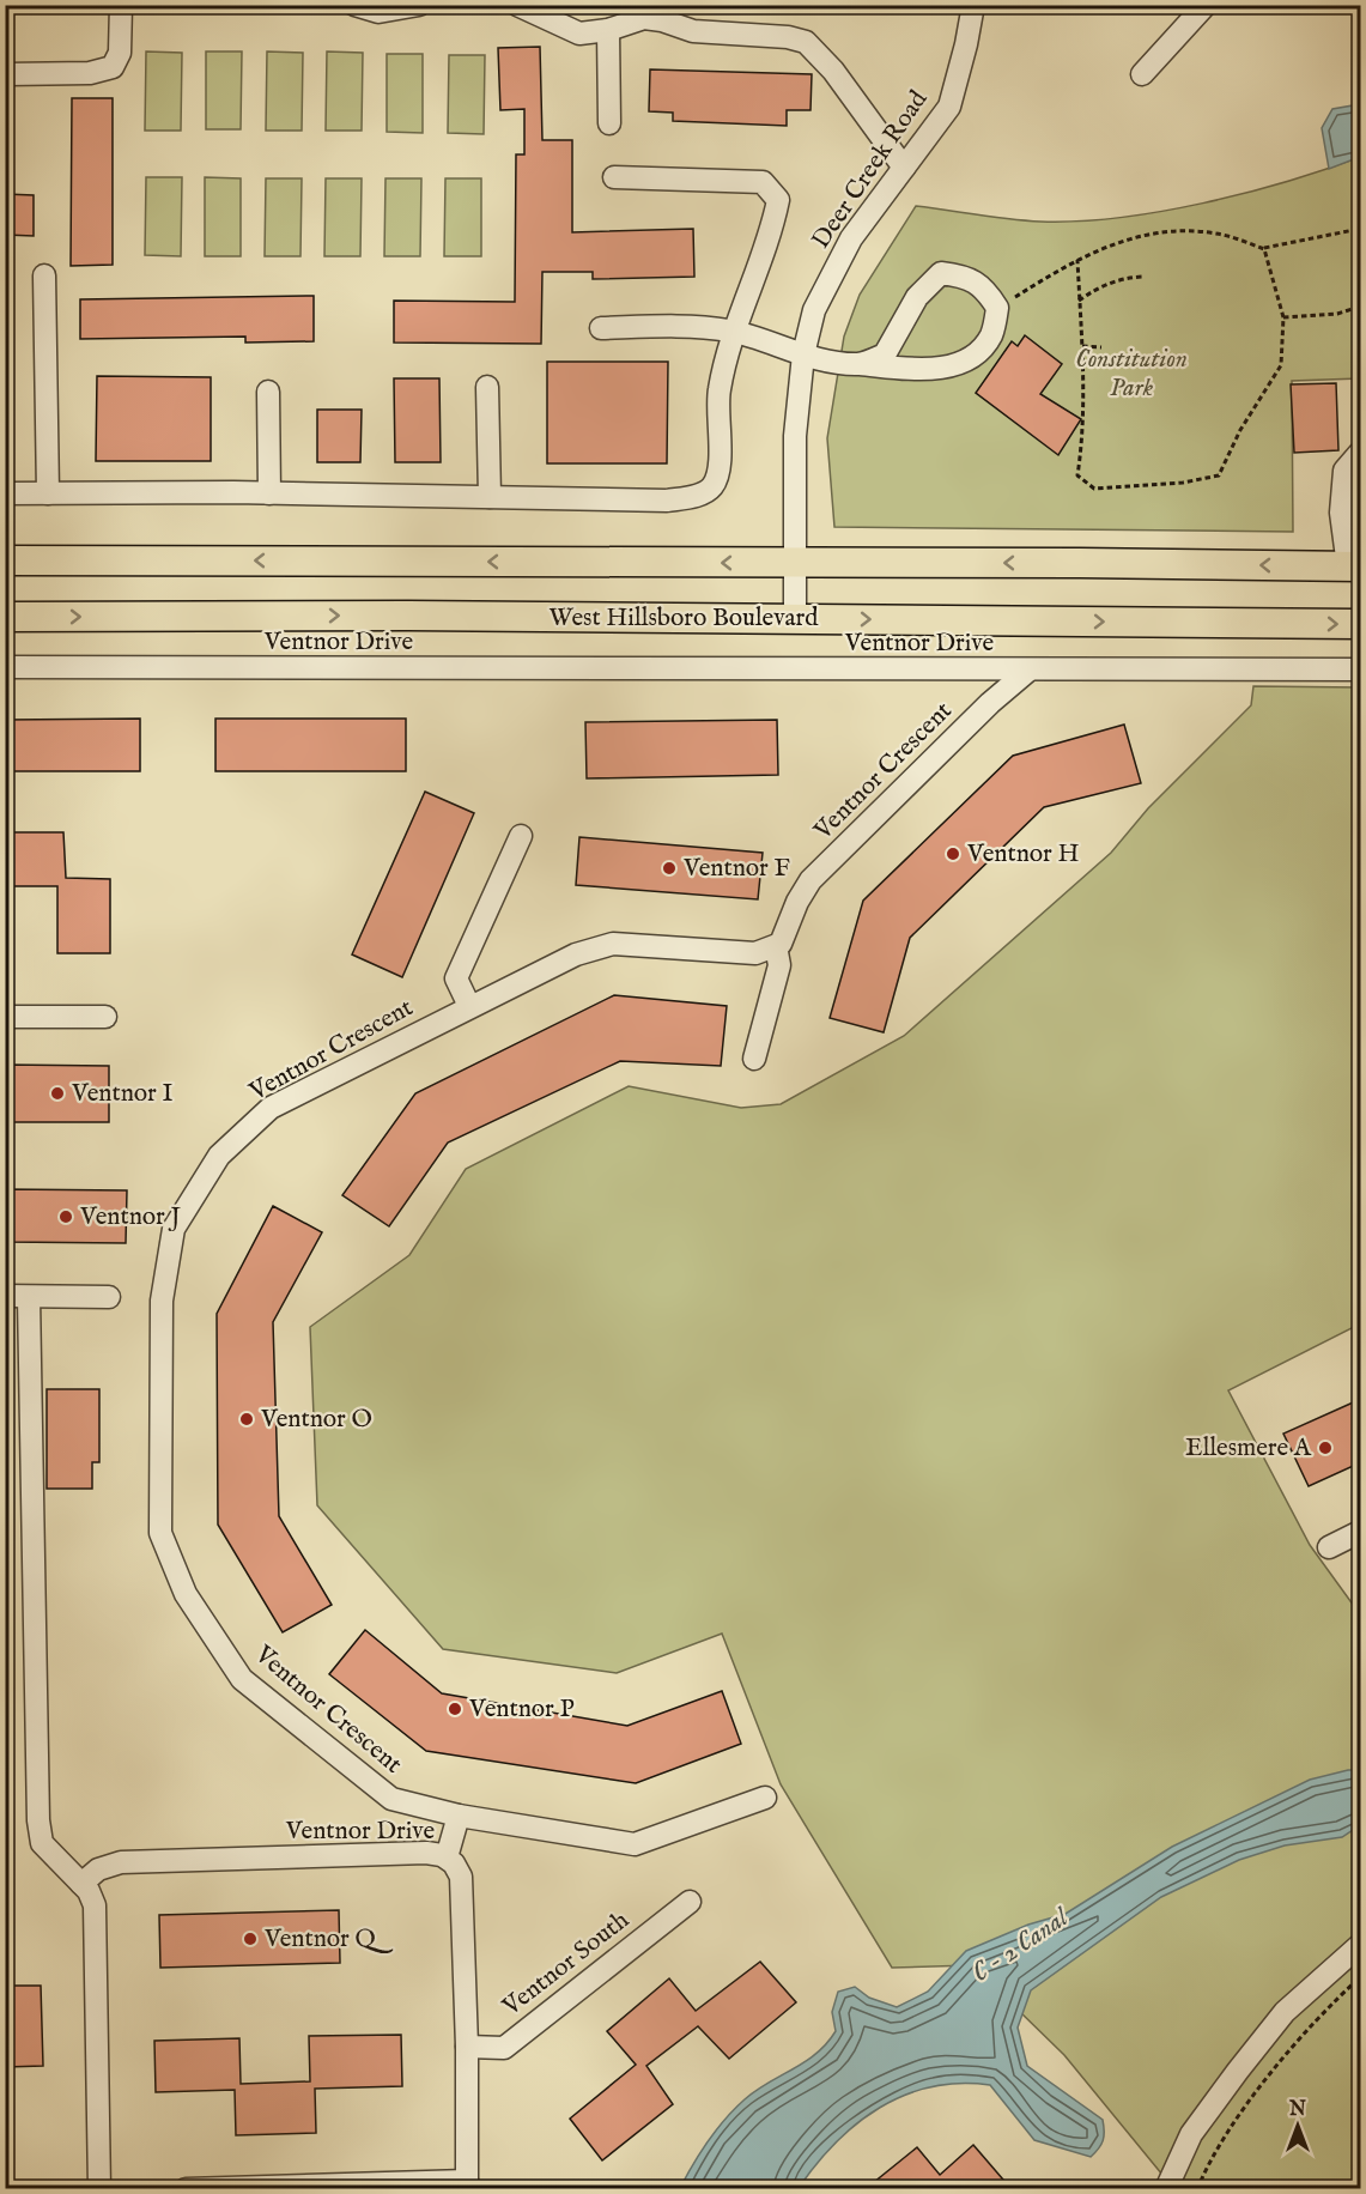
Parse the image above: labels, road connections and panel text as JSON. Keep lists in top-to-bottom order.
{
  "streets": {
    "main road": ["West Hillsboro Boulevard"],
    "street": [
      "Deer Creek Road",
      "Ventnor Drive",
      "Ventnor Crescent",
      "Ventnor South"
    ]
  },
  "crossings": [
    ["Deer Creek Road", "West Hillsboro Boulevard"],
    ["Ventnor Drive", "Ventnor Crescent"],
    ["Ventnor Drive", "Ventnor South"]
  ],
  "water": ["C - 2 Canal"],
  "parks": ["Constitution Park"],
  "places": [
    "Ventnor H",
    "Ventnor F",
    "Ventnor I",
    "Ventnor J",
    "Ventnor O",
    "Ellesmere A",
    "Ventnor P",
    "Ventnor Q"
  ],
  "north": "top"
}
